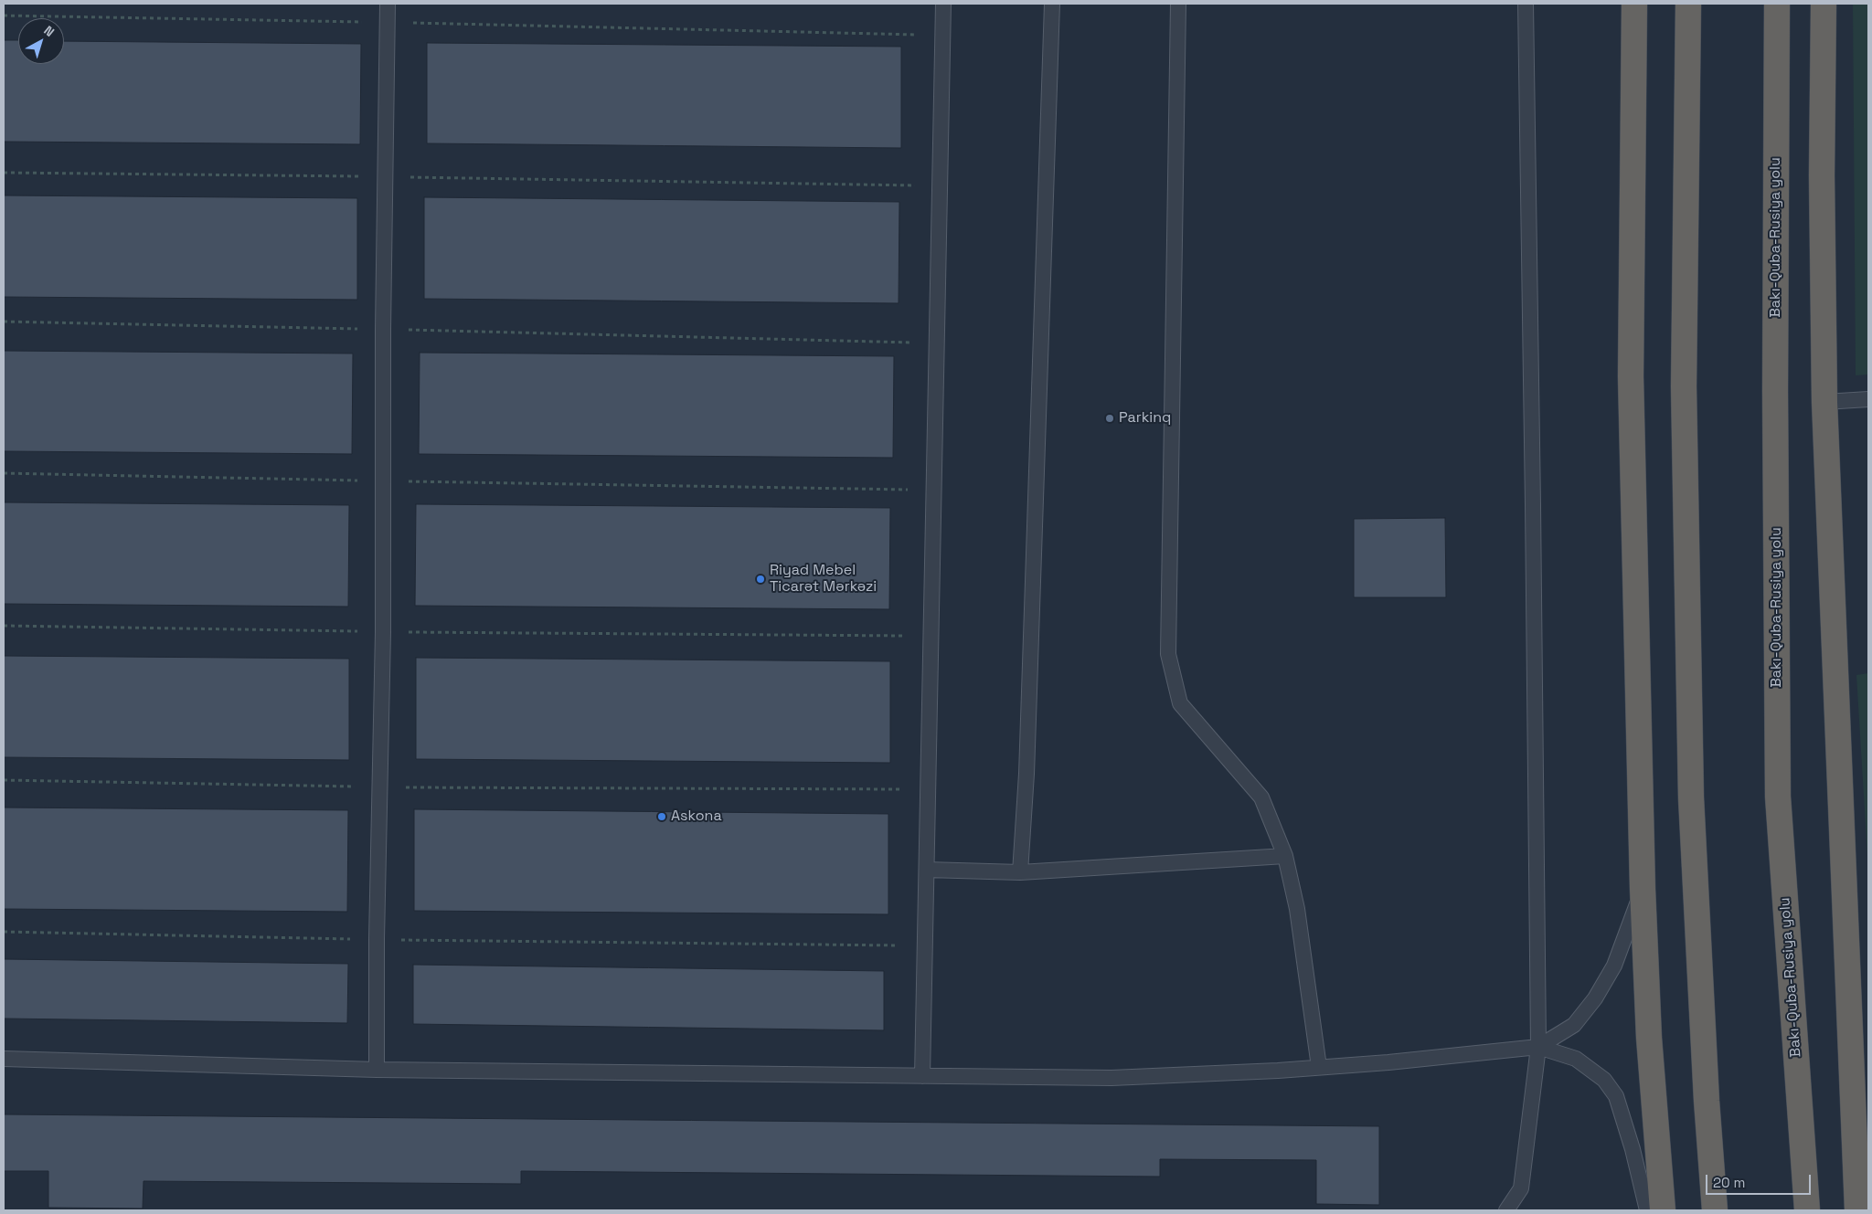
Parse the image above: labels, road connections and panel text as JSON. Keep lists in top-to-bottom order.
{
  "streets": {
    "highway": ["Bakı-Quba-Rusiya yolu"]
  },
  "places": ["Parkinq", "Riyad Mebel Ticarət Mərkəzi", "Askona"],
  "scale_bar": "20 m",
  "north": "top right"
}
